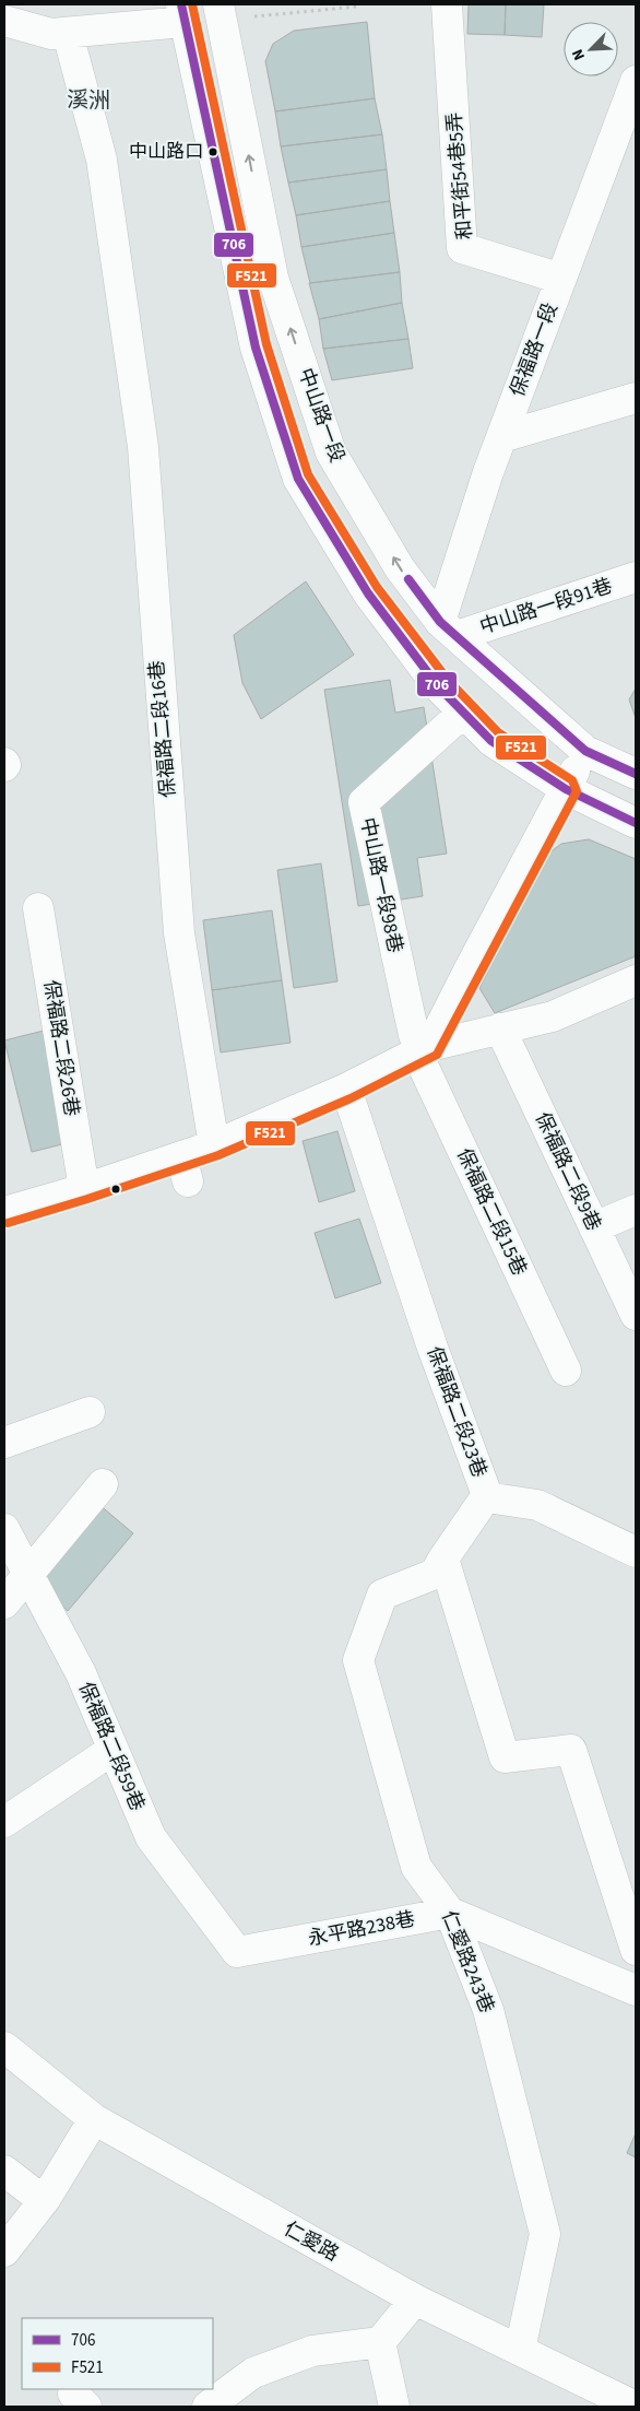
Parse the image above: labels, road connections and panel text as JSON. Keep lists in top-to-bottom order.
{
  "streets": {
    "street": [
      "和平街54巷5弄",
      "保福路一段",
      "中山路一段",
      "中山路一段91巷",
      "保福路二段16巷",
      "中山路一段98巷",
      "保福路二段26巷",
      "保福路二段9巷",
      "保福路二段15巷",
      "保福路二段23巷",
      "保福路二段59巷",
      "永平路238巷",
      "仁愛路243巷",
      "仁愛路"
    ]
  },
  "crossings": [
    ["和平街54巷5弄", "保福路一段"],
    ["保福路一段", "中山路一段"],
    ["保福路一段", "中山路一段91巷"],
    ["中山路一段", "中山路一段91巷"],
    ["中山路一段", "中山路一段98巷"],
    ["中山路一段98巷", "保福路二段15巷"],
    ["保福路二段23巷", "仁愛路243巷"],
    ["保福路二段59巷", "永平路238巷"],
    ["永平路238巷", "仁愛路243巷"],
    ["仁愛路243巷", "仁愛路"]
  ],
  "districts": ["溪洲"],
  "places": ["中山路口"],
  "lines": ["transit line 706", "transit line F521"],
  "legend": ["706", "F521"],
  "north": "bottom left"
}
